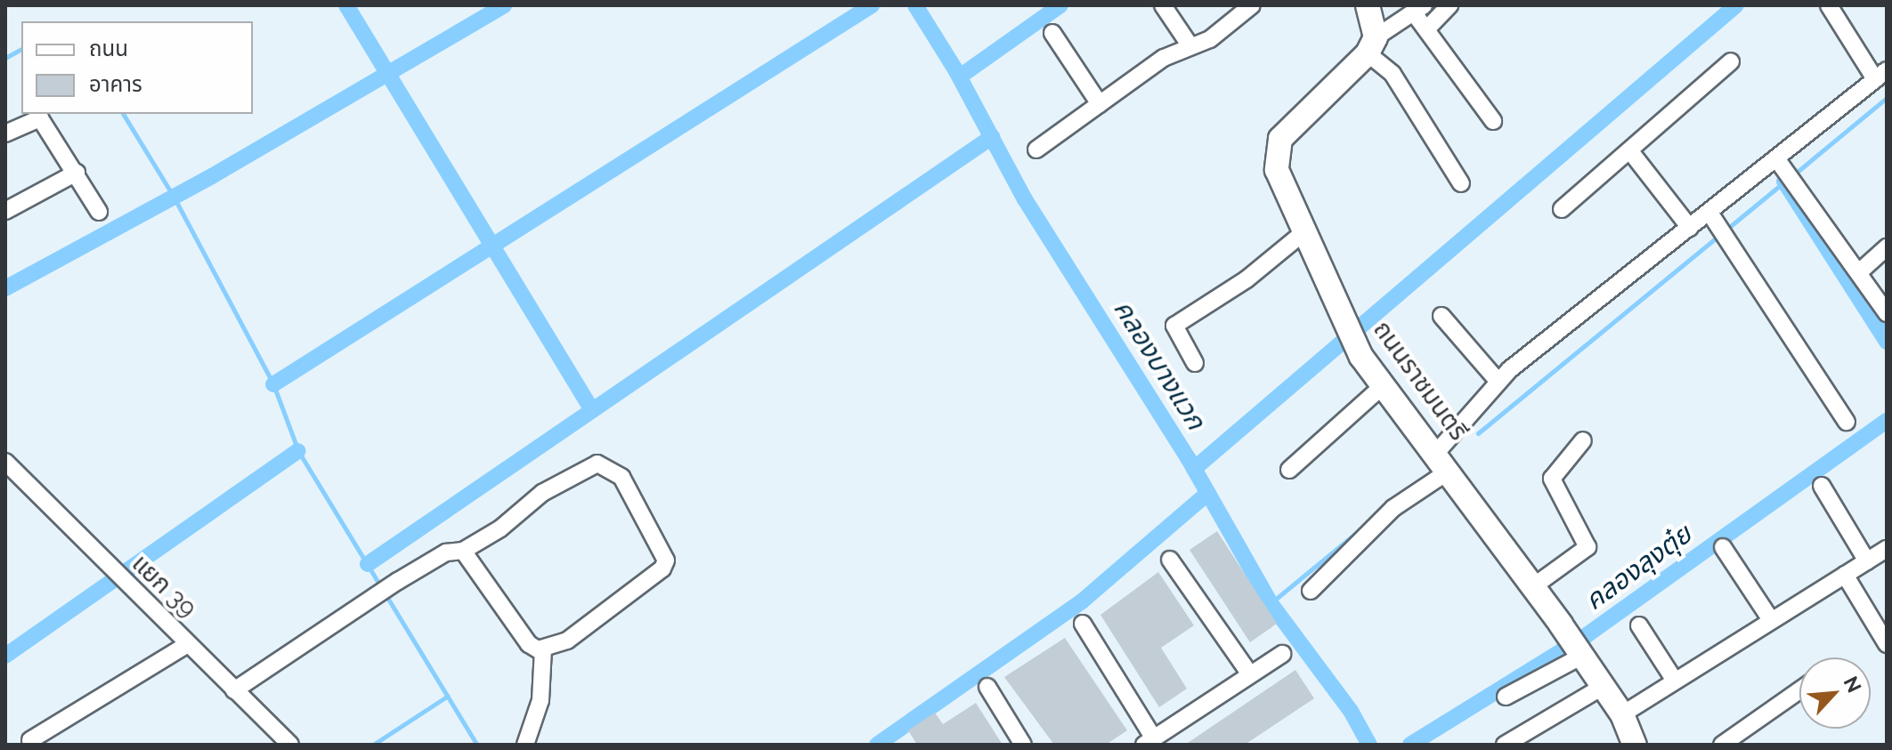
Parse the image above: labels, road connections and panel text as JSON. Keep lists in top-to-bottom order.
{
  "streets": {
    "street": ["ถนนราชมนตรี", "แยก 39"]
  },
  "water": ["คลองบางแวก", "คลองลุงตุ๋ย"],
  "legend": ["ถนน", "อาคาร"],
  "north": "top right"
}
